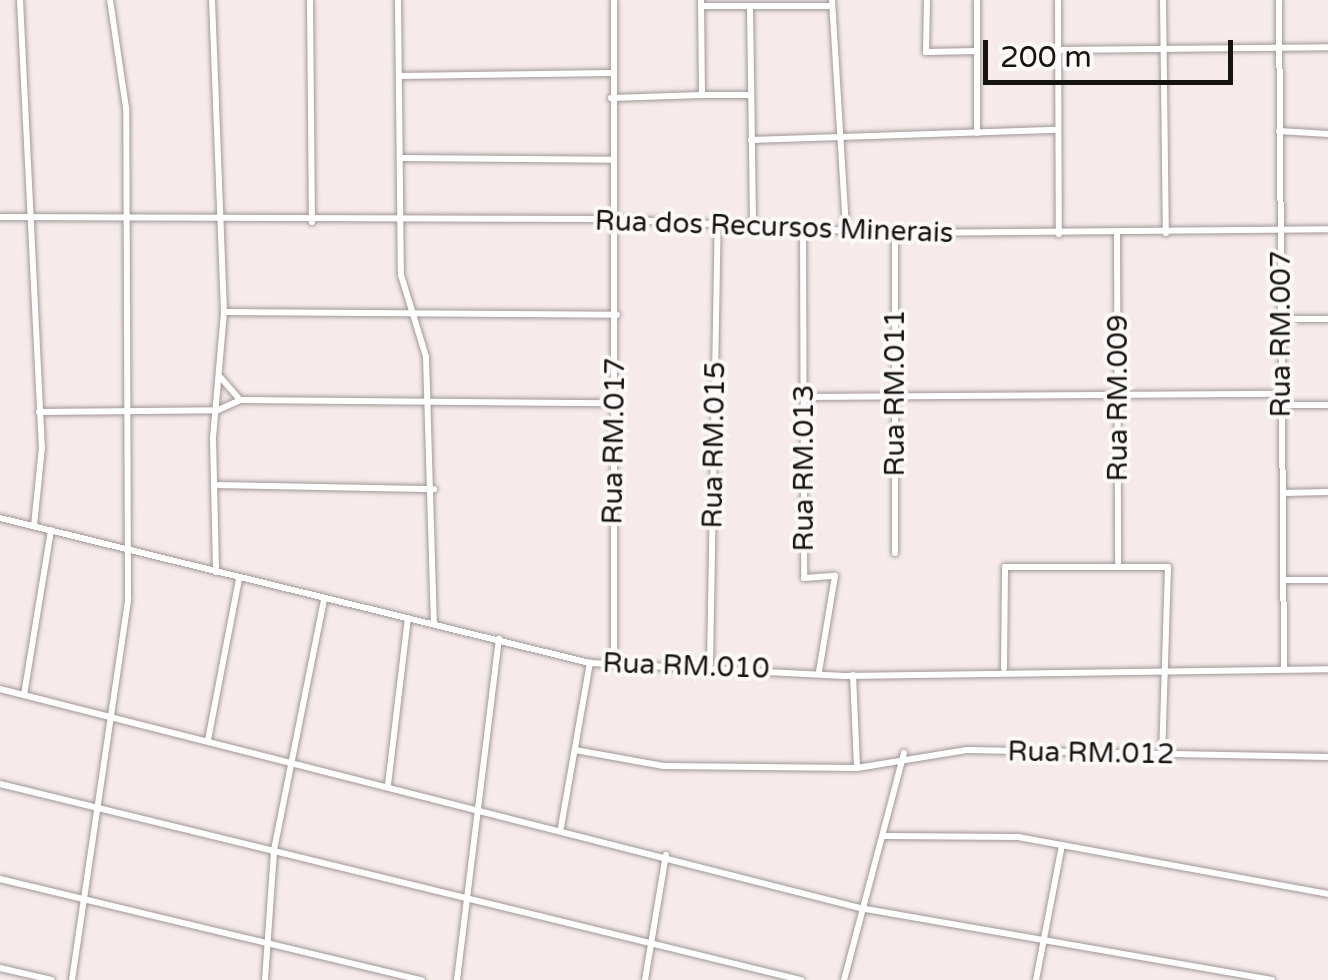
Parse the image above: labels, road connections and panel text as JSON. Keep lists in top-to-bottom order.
{
  "streets": {
    "street": [
      "Rua dos Recursos Minerais",
      "Rua RM.007",
      "Rua RM.011",
      "Rua RM.009",
      "Rua RM.017",
      "Rua RM.015",
      "Rua RM.013",
      "Rua RM.010",
      "Rua RM.012"
    ]
  },
  "crossings": [
    ["Rua dos Recursos Minerais", "Rua RM.007"],
    ["Rua dos Recursos Minerais", "Rua RM.011"],
    ["Rua dos Recursos Minerais", "Rua RM.009"],
    ["Rua dos Recursos Minerais", "Rua RM.017"],
    ["Rua dos Recursos Minerais", "Rua RM.015"],
    ["Rua dos Recursos Minerais", "Rua RM.013"],
    ["Rua RM.007", "Rua RM.010"],
    ["Rua RM.017", "Rua RM.010"],
    ["Rua RM.015", "Rua RM.010"],
    ["Rua RM.013", "Rua RM.010"]
  ],
  "scale_bar": "200 m"
}
